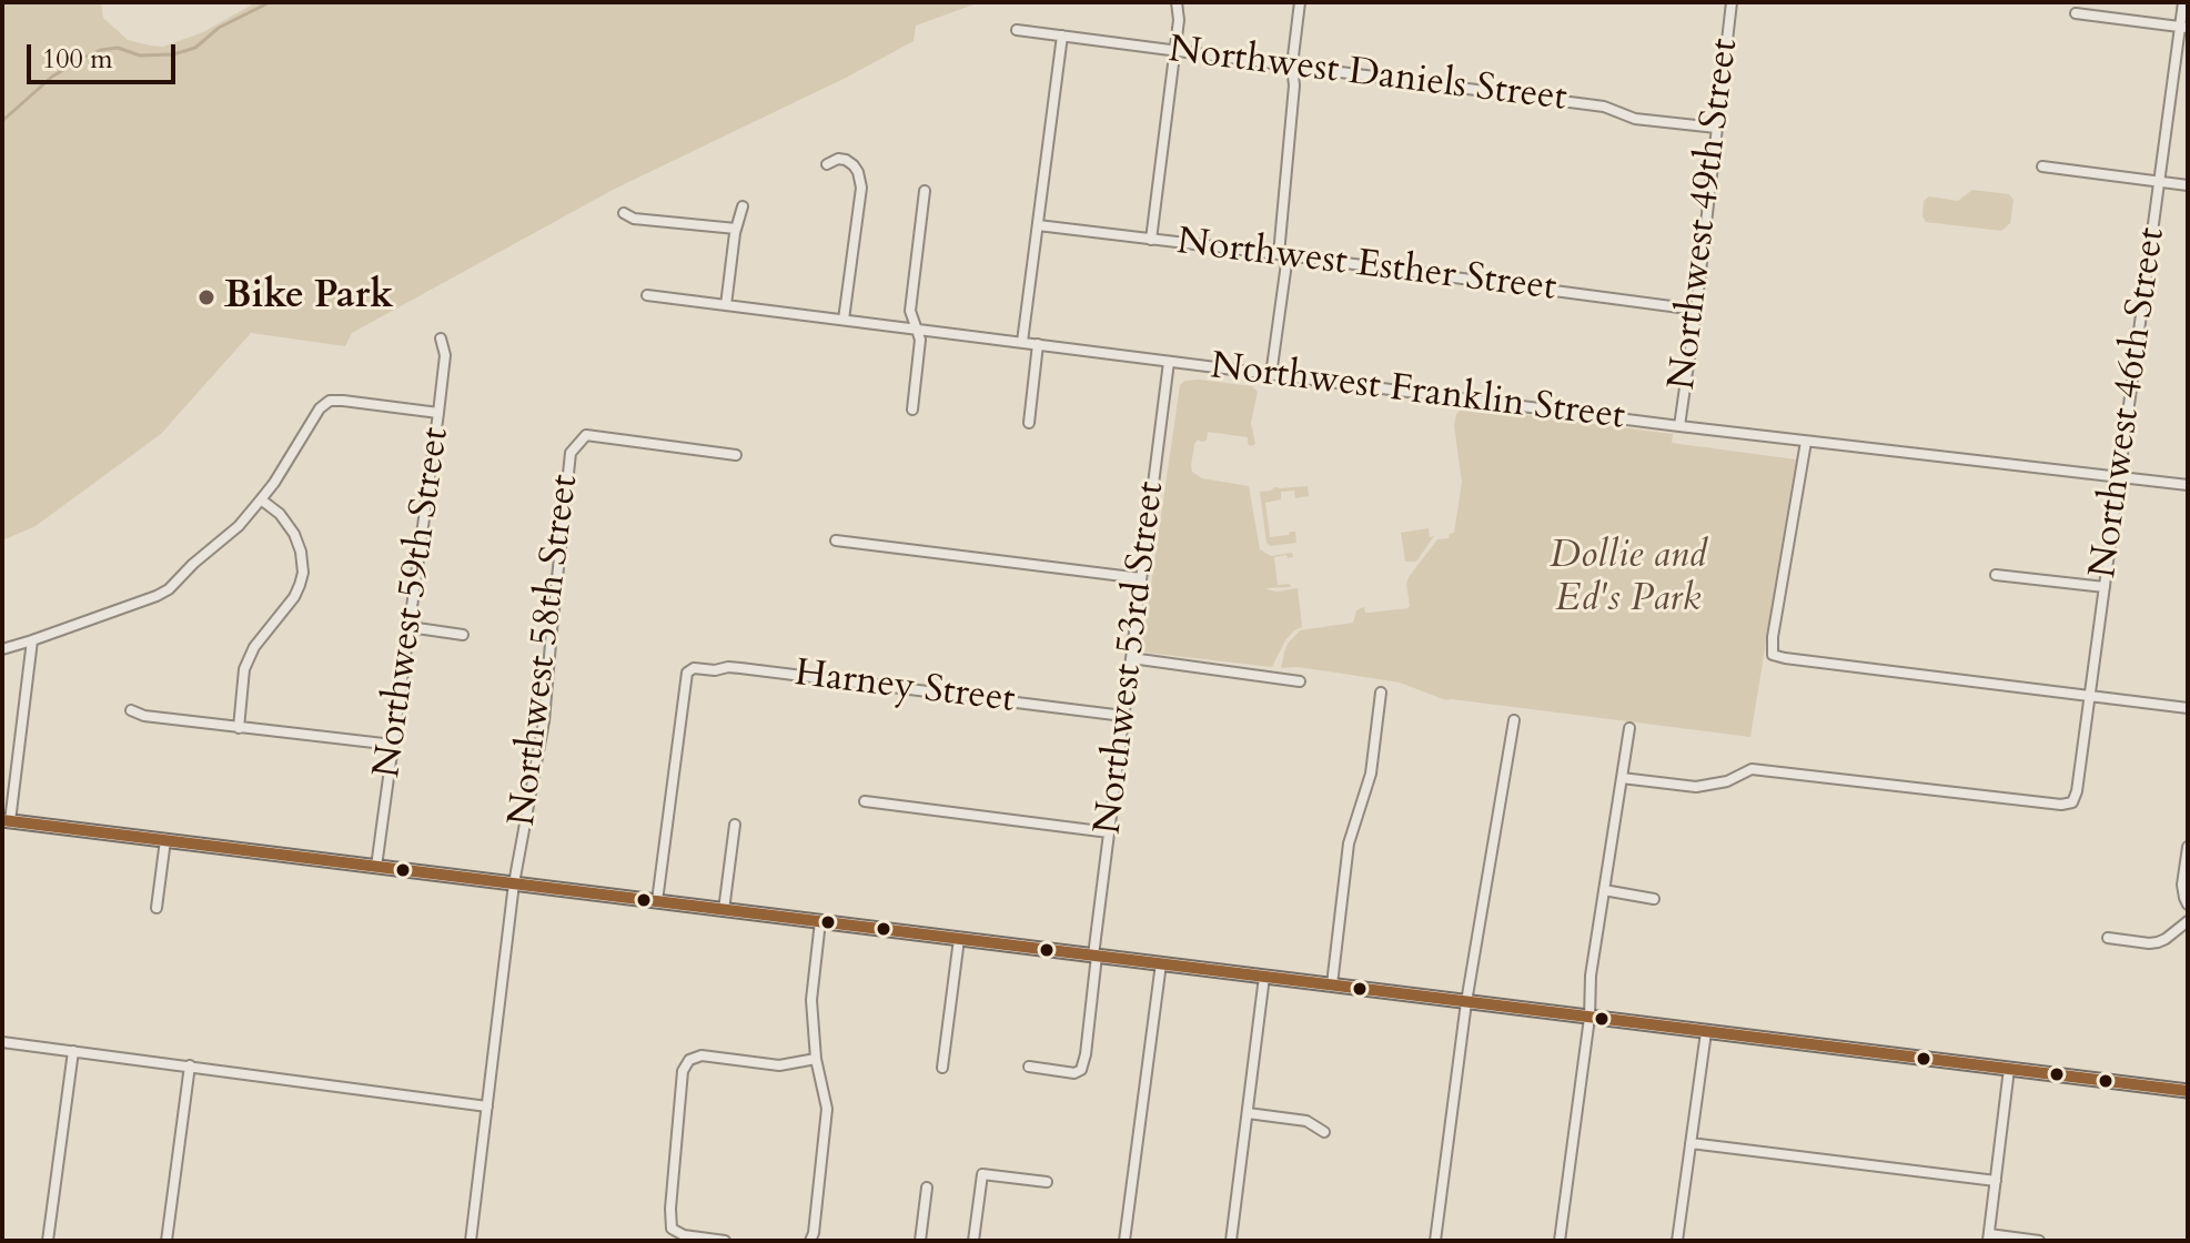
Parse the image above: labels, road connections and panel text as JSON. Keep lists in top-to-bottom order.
{
  "streets": {
    "street": [
      "Northwest Daniels Street",
      "Northwest 49th Street",
      "Northwest Esther Street",
      "Northwest Franklin Street",
      "Northwest 46th Street",
      "Northwest 59th Street",
      "Northwest 58th Street",
      "Northwest 53rd Street",
      "Harney Street"
    ]
  },
  "crossings": [
    ["Northwest Daniels Street", "Northwest 49th Street"],
    ["Northwest 49th Street", "Northwest Esther Street"],
    ["Northwest 49th Street", "Northwest Franklin Street"],
    ["Northwest Franklin Street", "Northwest 46th Street"],
    ["Northwest Franklin Street", "Northwest 53rd Street"],
    ["Northwest 53rd Street", "Harney Street"]
  ],
  "parks": ["Dollie and Ed's Park"],
  "places": ["Bike Park"],
  "scale_bar": "100 m"
}
